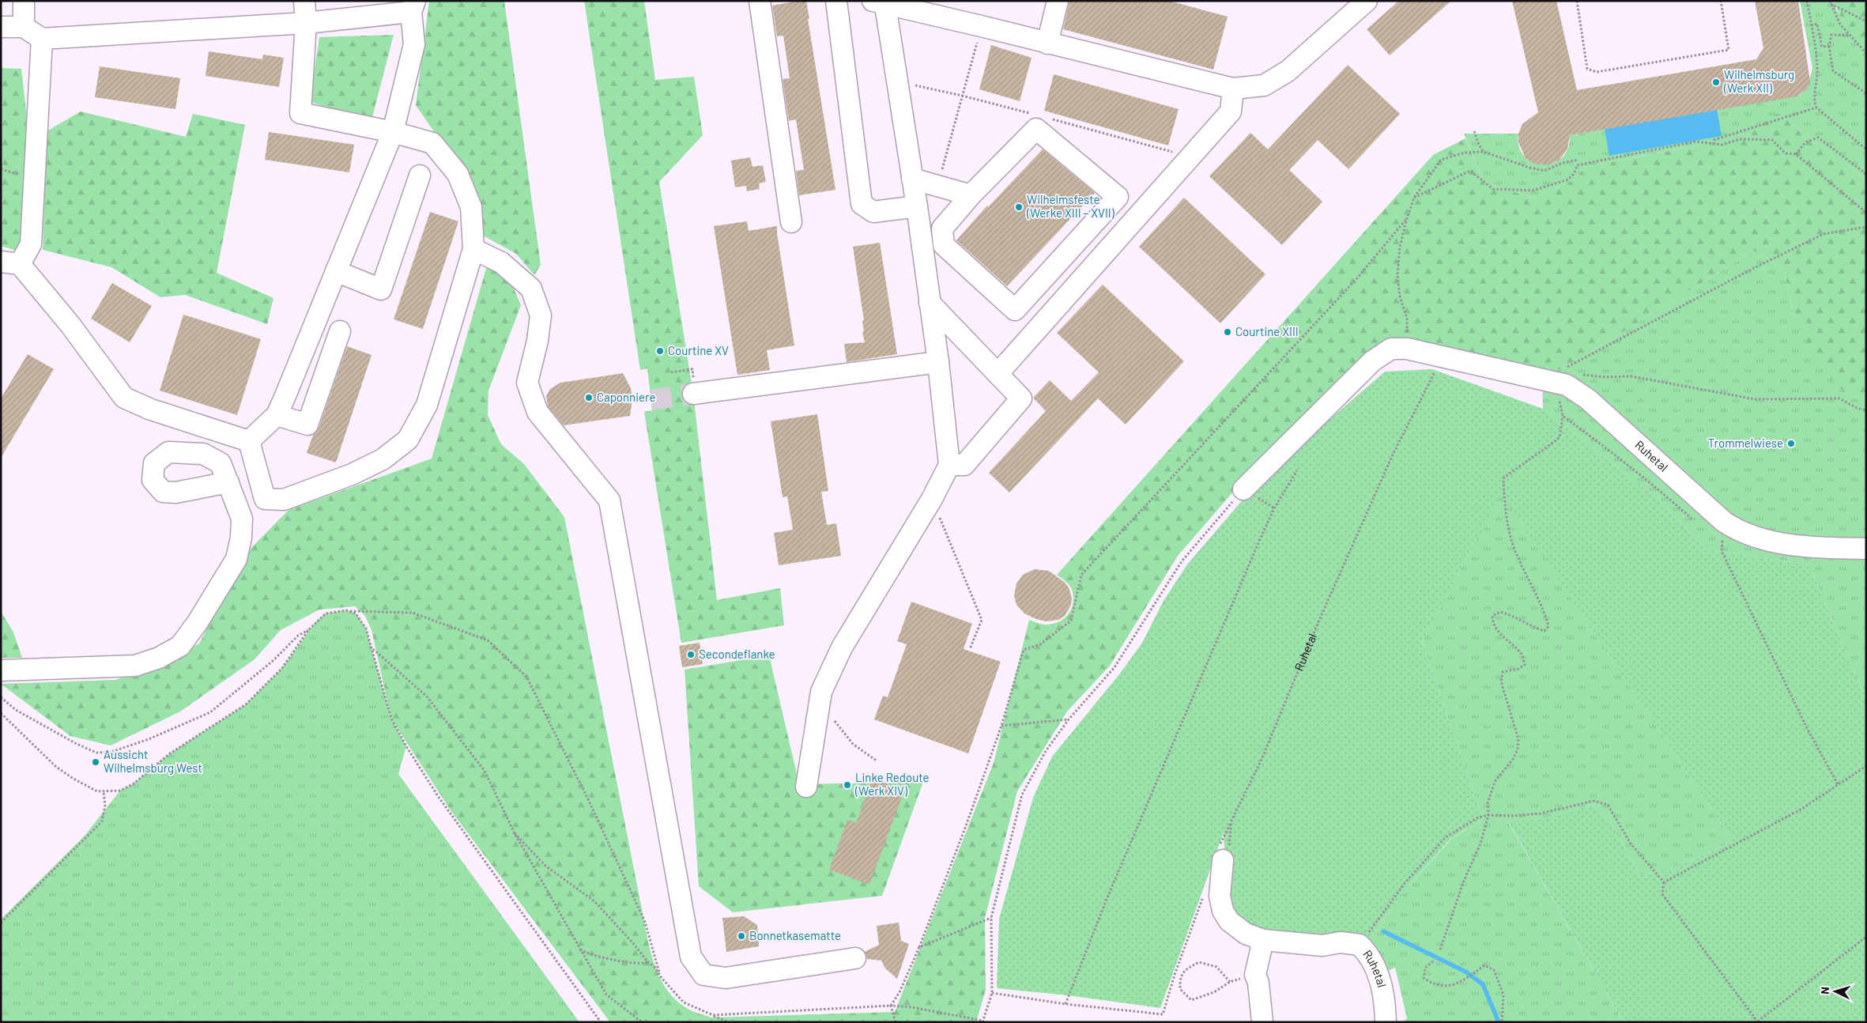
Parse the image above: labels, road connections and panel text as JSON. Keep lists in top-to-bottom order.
{
  "streets": {
    "lane": ["Ruhetal"]
  },
  "places": [
    "Wilhelmsburg (Werk XII)",
    "Wilhelmsfeste (Werke XIII – XVII)",
    "Courtine XIII",
    "Courtine XV",
    "Caponniere",
    "Trommelwiese",
    "Secondeflanke",
    "Aussicht Wilhelmsburg West",
    "Linke Redoute (Werk XIV)",
    "Bonnetkasematte"
  ],
  "north": "left"
}
